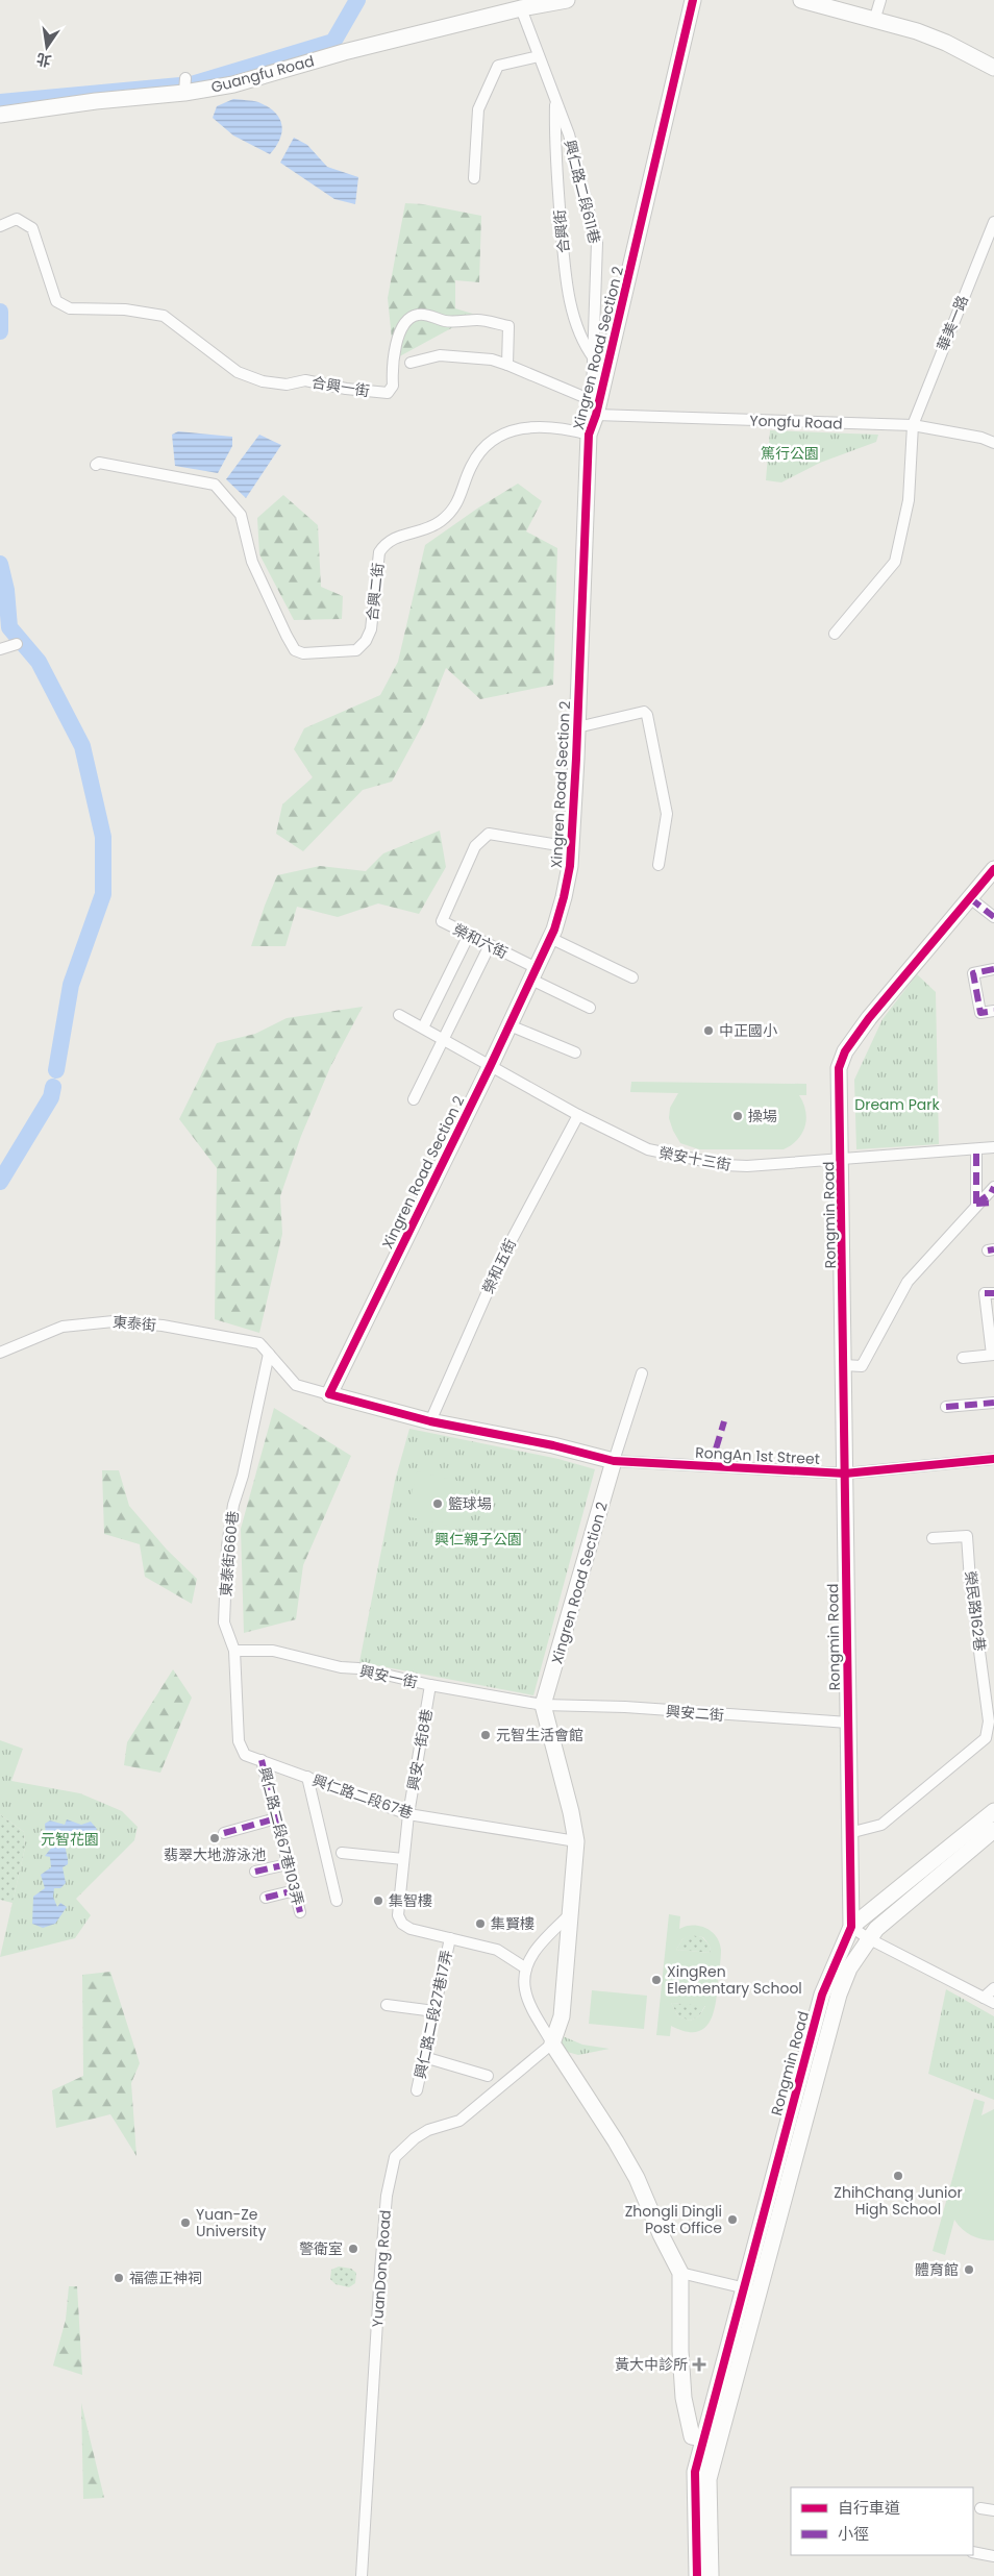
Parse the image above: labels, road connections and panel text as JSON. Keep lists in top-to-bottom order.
{
  "streets": {
    "street": [
      "Guangfu Road",
      "興仁路二段611巷",
      "合興街",
      "華美一路",
      "Xingren Road Section 2",
      "合興一街",
      "Yongfu Road",
      "合興二街",
      "榮和六街",
      "榮安十三街",
      "Rongmin Road",
      "榮和五街",
      "東泰街",
      "RongAn 1st Street",
      "東泰街660巷",
      "榮民路162巷",
      "興安一街",
      "興安二街",
      "興安一街8巷",
      "興仁路二段67巷",
      "興仁路二段67巷103弄",
      "興仁路二段27巷17弄",
      "YuanDong Road"
    ]
  },
  "crossings": [
    ["Guangfu Road", "興仁路二段611巷"],
    ["興仁路二段611巷", "合興街"],
    ["興仁路二段611巷", "Xingren Road Section 2"],
    ["興仁路二段611巷", "Yongfu Road"],
    ["華美一路", "Yongfu Road"],
    ["Xingren Road Section 2", "Yongfu Road"],
    ["Xingren Road Section 2", "合興二街"],
    ["Xingren Road Section 2", "榮和六街"],
    ["Xingren Road Section 2", "榮安十三街"],
    ["Xingren Road Section 2", "東泰街"],
    ["Xingren Road Section 2", "RongAn 1st Street"],
    ["Xingren Road Section 2", "興安一街"],
    ["Xingren Road Section 2", "興安二街"],
    ["榮安十三街", "Rongmin Road"],
    ["榮安十三街", "榮和五街"],
    ["Rongmin Road", "RongAn 1st Street"],
    ["Rongmin Road", "榮民路162巷"],
    ["Rongmin Road", "興安二街"],
    ["東泰街", "東泰街660巷"],
    ["東泰街660巷", "興安一街"],
    ["東泰街660巷", "興仁路二段67巷"],
    ["興安一街", "興安二街"],
    ["興安一街", "興安一街8巷"],
    ["興安一街8巷", "興仁路二段67巷"],
    ["興安一街8巷", "興仁路二段27巷17弄"],
    ["興仁路二段67巷", "興仁路二段67巷103弄"]
  ],
  "parks": [
    "篤行公園",
    "Dream Park",
    "興仁親子公園",
    "元智花園"
  ],
  "places": {
    "other": [
      "中正國小",
      "操場",
      "籃球場",
      "元智生活會館",
      "翡翠大地游泳池",
      "集智樓",
      "集賢樓",
      "XingRen Elementary School",
      "ZhihChang Junior High School",
      "Zhongli Dingli Post Office",
      "Yuan-Ze University",
      "警衛室",
      "體育館",
      "福德正神祠"
    ],
    "health": ["黃大中診所"]
  },
  "legend": ["自行車道", "小徑"],
  "north": "bottom"
}
